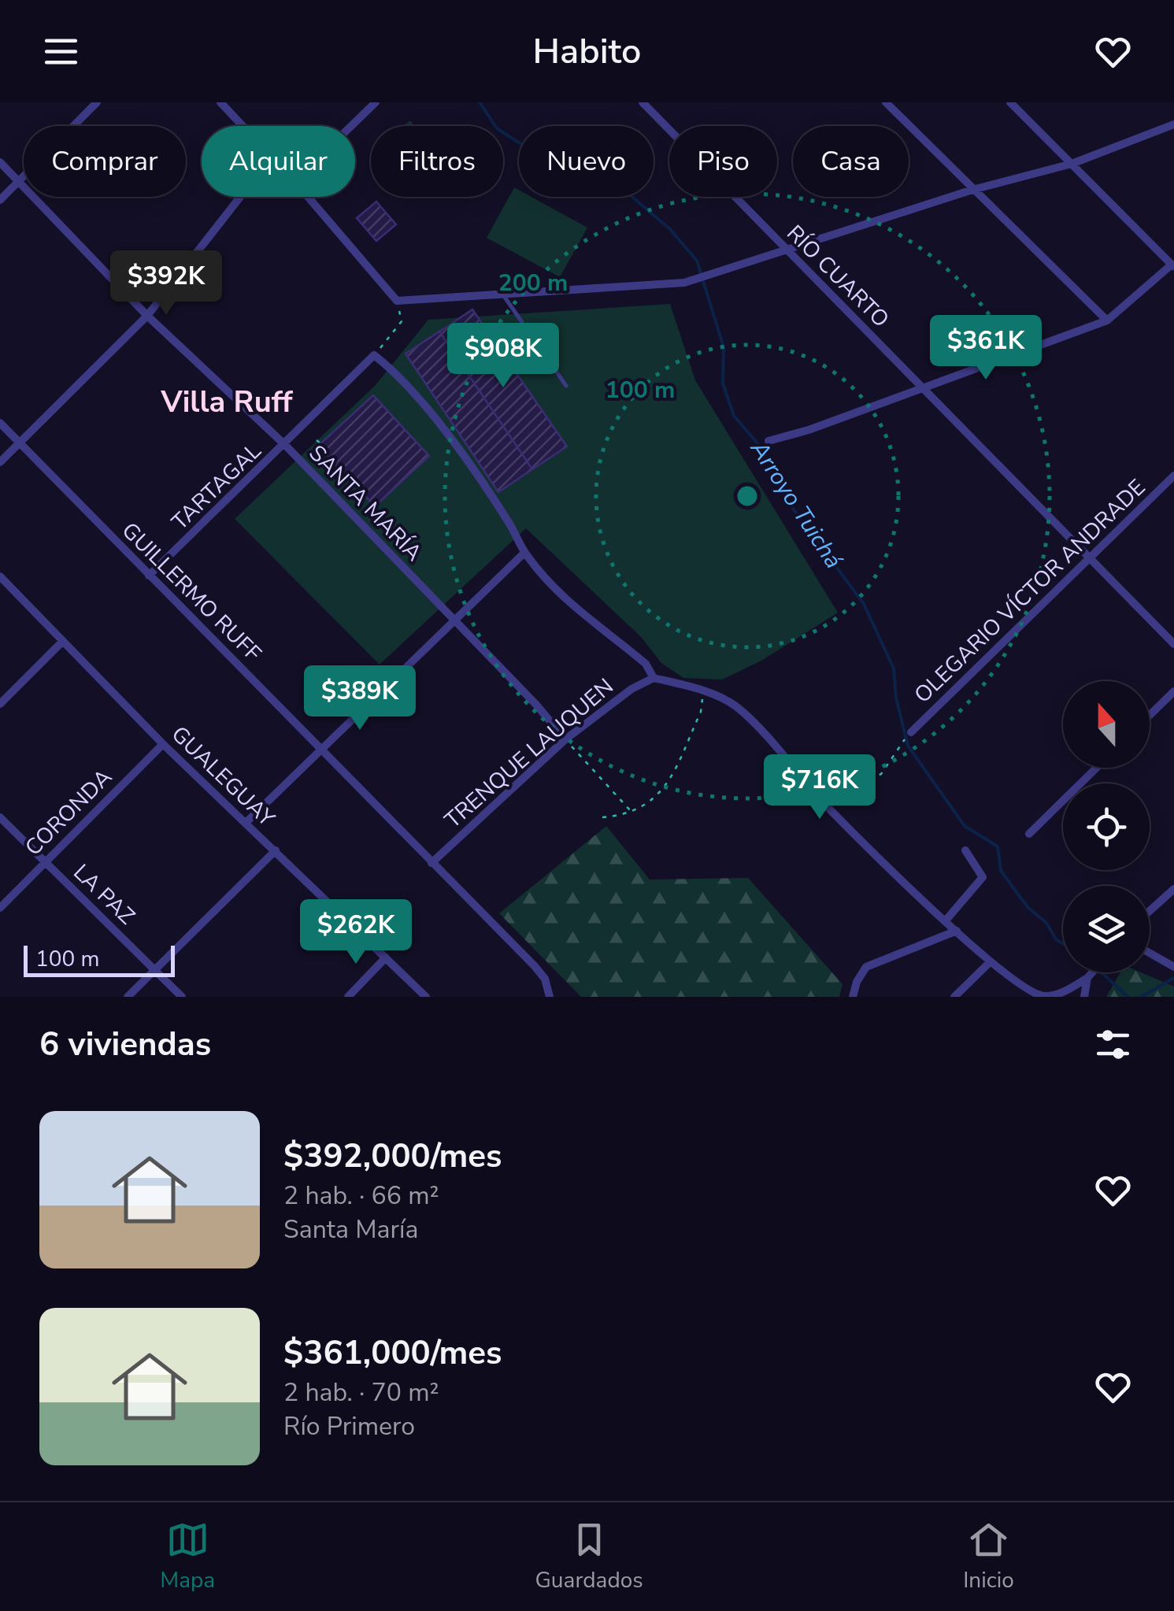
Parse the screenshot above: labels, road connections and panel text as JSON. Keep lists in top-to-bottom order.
{
  "streets": {
    "street": [
      "RÍO CUARTO",
      "TARTAGAL",
      "SANTA MARÍA",
      "OLEGARIO VÍCTOR ANDRADE",
      "GUILLERMO RUFF",
      "TRENQUE LAUQUEN",
      "GUALEGUAY",
      "CORONDA",
      "LA PAZ"
    ]
  },
  "crossings": [
    ["RÍO CUARTO", "OLEGARIO VÍCTOR ANDRADE"],
    ["TARTAGAL", "SANTA MARÍA"],
    ["TARTAGAL", "GUILLERMO RUFF"],
    ["SANTA MARÍA", "TRENQUE LAUQUEN"],
    ["GUILLERMO RUFF", "TRENQUE LAUQUEN"],
    ["GUALEGUAY", "CORONDA"],
    ["CORONDA", "LA PAZ"]
  ],
  "districts": ["Villa Ruff"],
  "water": ["Arroyo Tuichá"],
  "scale_bar": "100 m",
  "north": "top",
  "page": {
    "header": "Habito",
    "chip": [
      "Comprar",
      "Alquilar",
      "Filtros",
      "Nuevo",
      "Piso",
      "Casa"
    ],
    "price": [
      "$392K",
      "$361K",
      "$908K",
      "$389K",
      "$716K",
      "$262K"
    ],
    "scale": "100 m",
    "heading": "6 viviendas",
    "list": [
      {
        "name": "$392,000/mes",
        "note": "2 hab. · 66 m² · Santa María"
      },
      {
        "name": "$361,000/mes",
        "note": "2 hab. · 70 m² · Río Primero"
      }
    ],
    "tabs": ["Mapa", "Guardados", "Inicio"]
  },
  "rings": ["200 m", "100 m"]
}
